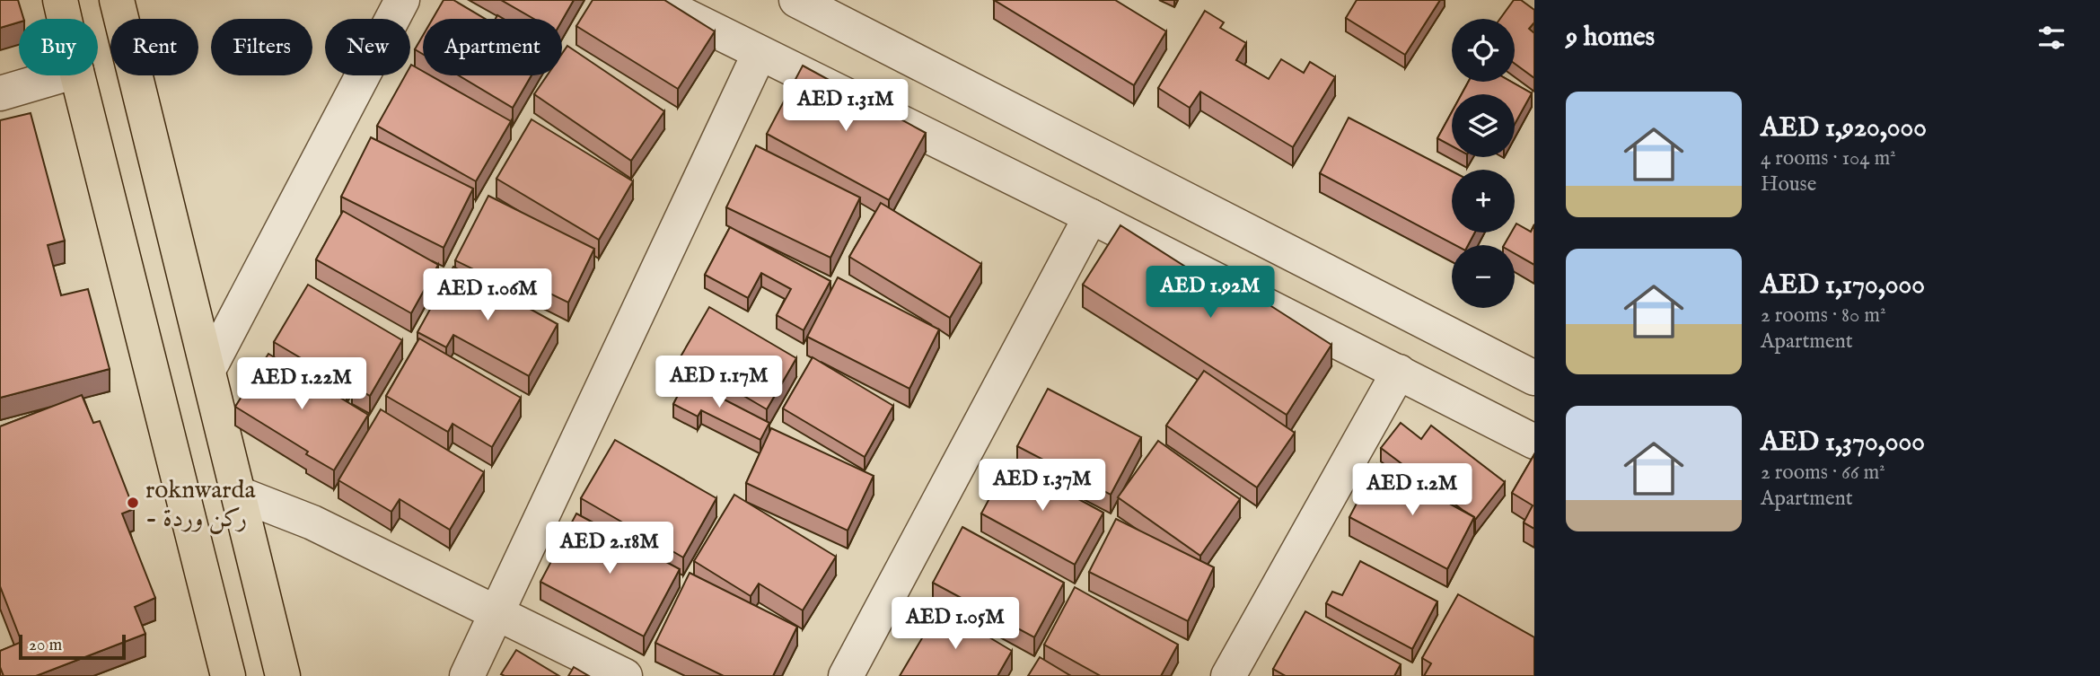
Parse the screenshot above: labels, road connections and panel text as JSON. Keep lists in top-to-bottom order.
{
  "places": ["roknwarda - ركن وردة"],
  "scale_bar": "20 m",
  "page": {
    "heading": "9 homes",
    "map_buttons": ["+", "−"],
    "chip": [
      "Buy",
      "Rent",
      "Filters",
      "New",
      "Apartment"
    ],
    "list": [
      {
        "name": "AED 1,920,000",
        "note": "4 rooms · 104 m² · House"
      },
      {
        "name": "AED 1,170,000",
        "note": "2 rooms · 80 m² · Apartment"
      },
      {
        "name": "AED 1,370,000",
        "note": "2 rooms · 66 m² · Apartment"
      }
    ],
    "price": [
      "AED 1.31M",
      "AED 1.92M",
      "AED 1.06M",
      "AED 1.17M",
      "AED 1.22M",
      "AED 1.37M",
      "AED 1.2M",
      "AED 2.18M",
      "AED 1.05M"
    ],
    "scale": "20 m"
  }
}
